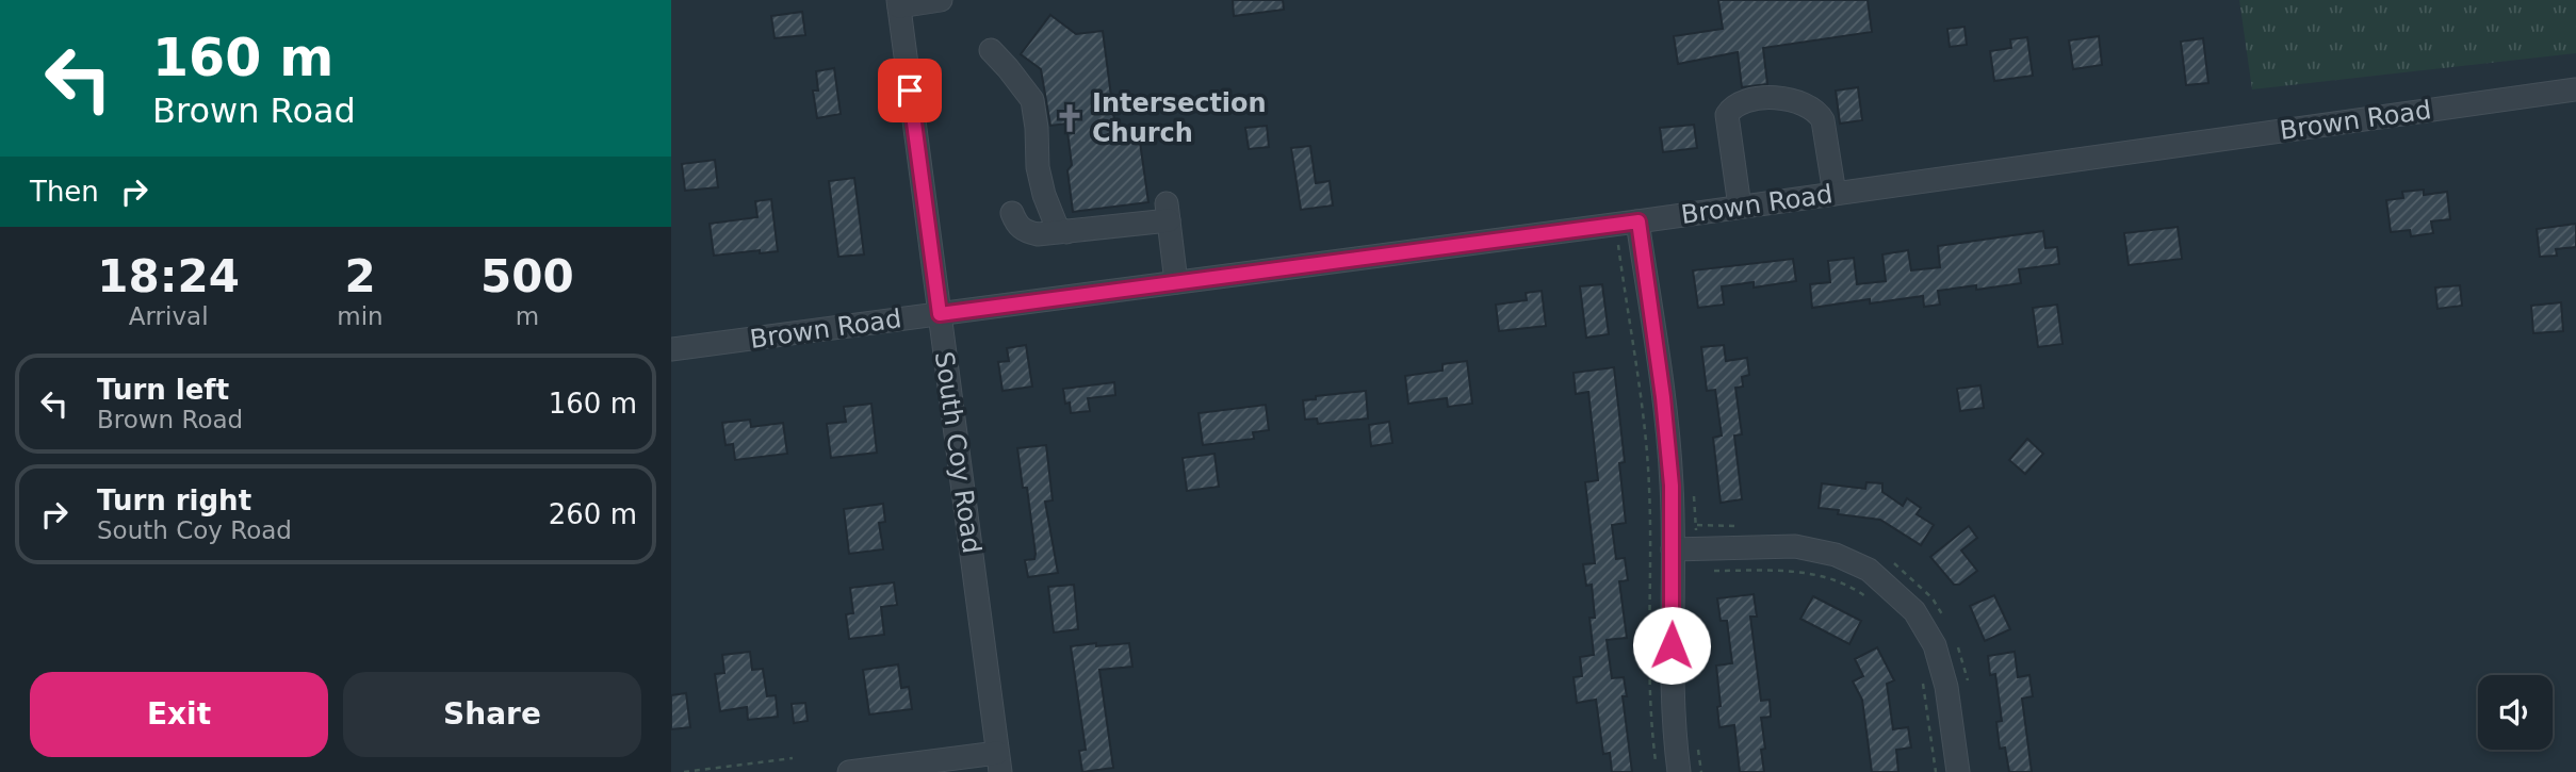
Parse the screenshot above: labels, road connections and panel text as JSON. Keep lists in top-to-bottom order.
{
  "streets": {
    "street": ["Brown Road", "South Coy Road"]
  },
  "crossings": [
    ["Brown Road", "South Coy Road"]
  ],
  "places": {
    "church": ["Intersection Church"]
  },
  "page": {
    "turn": ["160 m", "Brown Road"],
    "then": "Then",
    "eta": [
      "18:24",
      "Arrival",
      "2",
      "min",
      "500",
      "m"
    ],
    "list": [
      {
        "name": "Turn left",
        "note": "Brown Road",
        "value": "160 m"
      },
      {
        "name": "Turn right",
        "note": "South Coy Road",
        "value": "260 m"
      }
    ],
    "buttons": ["Exit", "Share"]
  }
}
